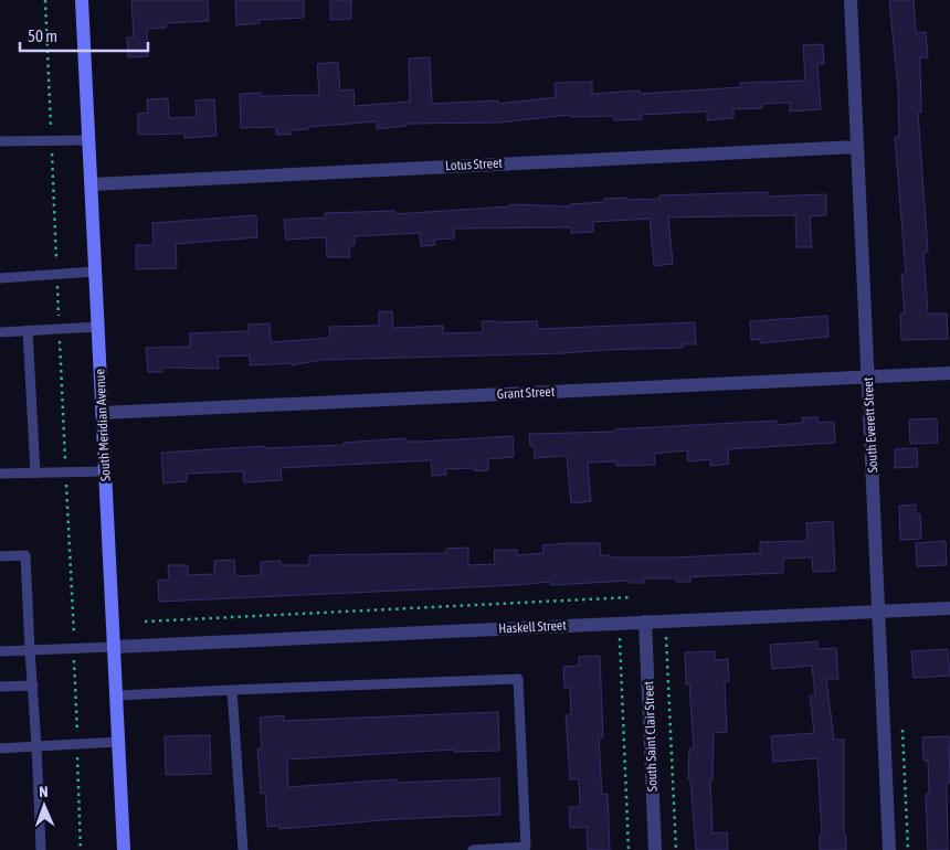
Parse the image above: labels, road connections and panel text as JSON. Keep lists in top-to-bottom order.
{
  "streets": {
    "main road": ["South Meridian Avenue"],
    "street": [
      "Lotus Street",
      "Grant Street",
      "South Everett Street",
      "Haskell Street",
      "South Saint Clair Street"
    ]
  },
  "crossings": [
    ["Lotus Street", "South Meridian Avenue"],
    ["Lotus Street", "South Everett Street"],
    ["Grant Street", "South Meridian Avenue"],
    ["Grant Street", "South Everett Street"],
    ["South Meridian Avenue", "Haskell Street"],
    ["South Everett Street", "Haskell Street"],
    ["Haskell Street", "South Saint Clair Street"]
  ],
  "scale_bar": "50 m",
  "north": "top"
}
